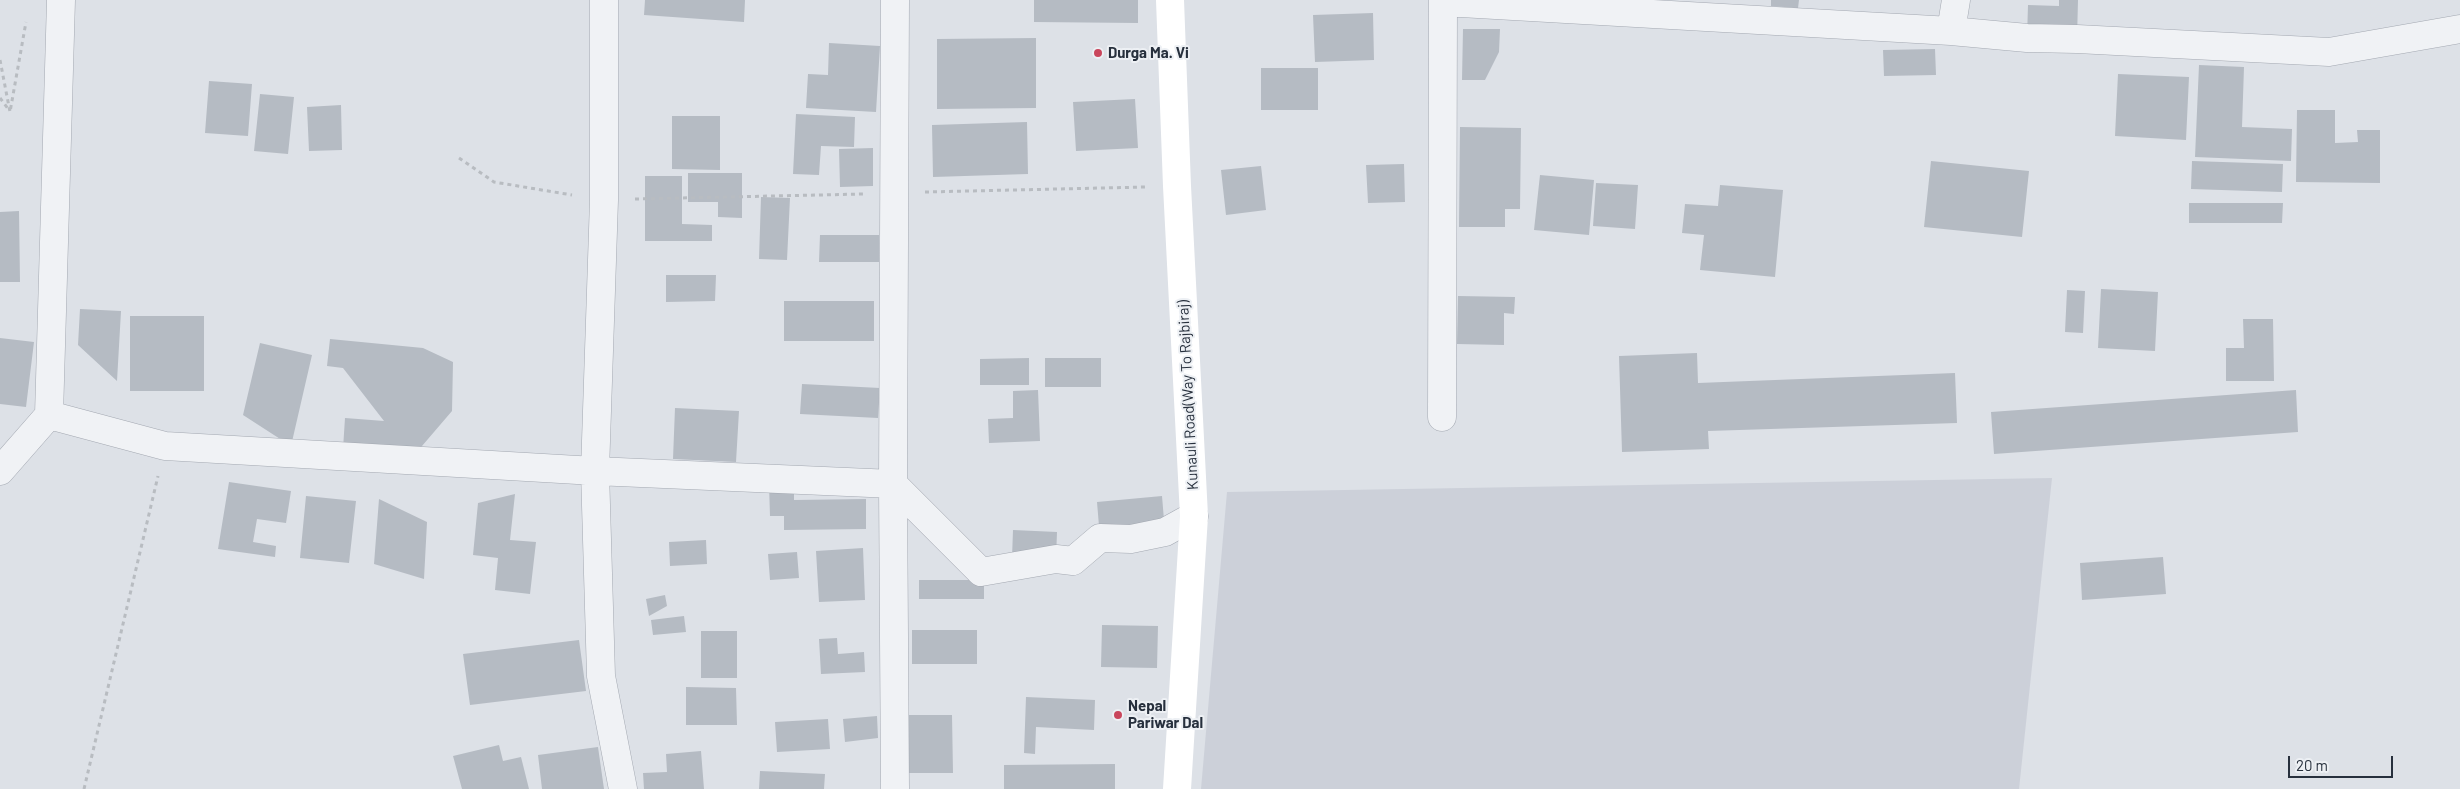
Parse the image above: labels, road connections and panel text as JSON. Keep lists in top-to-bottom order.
{
  "streets": {
    "main road": ["Kunauli Road(Way To Rajbiraj)"]
  },
  "places": ["Durga Ma. Vi", "Nepal Pariwar Dal"],
  "scale_bar": "20 m"
}
